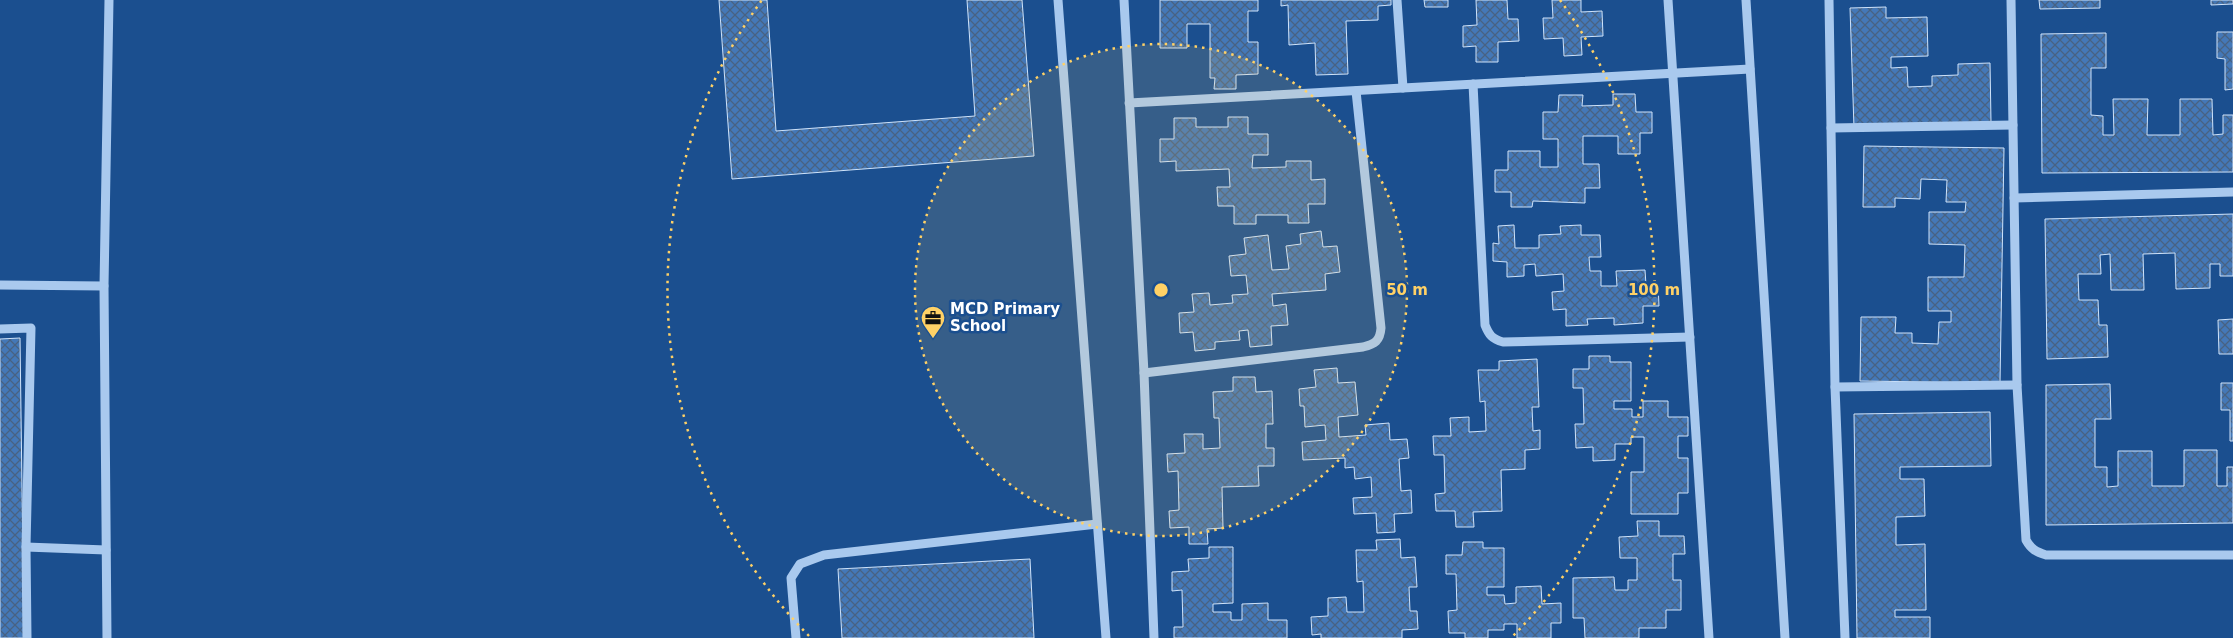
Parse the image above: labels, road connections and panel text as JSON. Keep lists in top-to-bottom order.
{
  "places": {
    "office": ["MCD Primary School"]
  },
  "rings": ["50 m", "100 m"]
}
